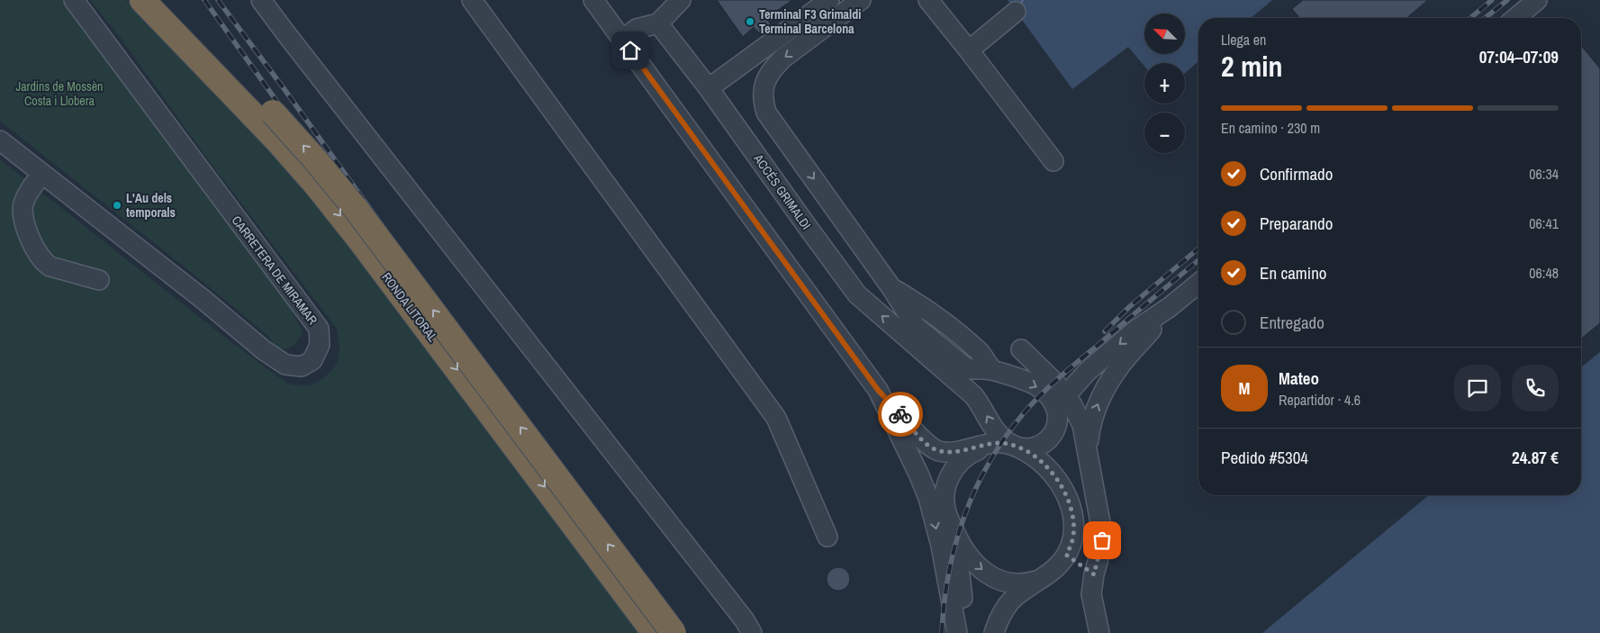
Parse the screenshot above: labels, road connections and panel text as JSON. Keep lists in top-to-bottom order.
{
  "streets": {
    "highway": ["RONDA LITORAL"],
    "street": ["ACCÉS GRIMALDI", "CARRETERA DE MIRAMAR"]
  },
  "parks": ["Jardins de Mossèn Costa i Llobera"],
  "places": ["Terminal F3 Grimaldi Terminal Barcelona", "L'Au dels temporals"],
  "north": "top left",
  "page": {
    "map_buttons": ["+", "−"],
    "heading": ["2 min", "Llega en", "07:04–07:09"],
    "panel": [
      "Mateo",
      "Repartidor · 4.6",
      "Pedido #5304",
      "24.87 €"
    ],
    "bar": "En camino · 230 m",
    "list": [
      ["Confirmado", "06:34"],
      ["Preparando", "06:41"],
      ["En camino", "06:48"],
      "Entregado"
    ],
    "round": "M"
  }
}
